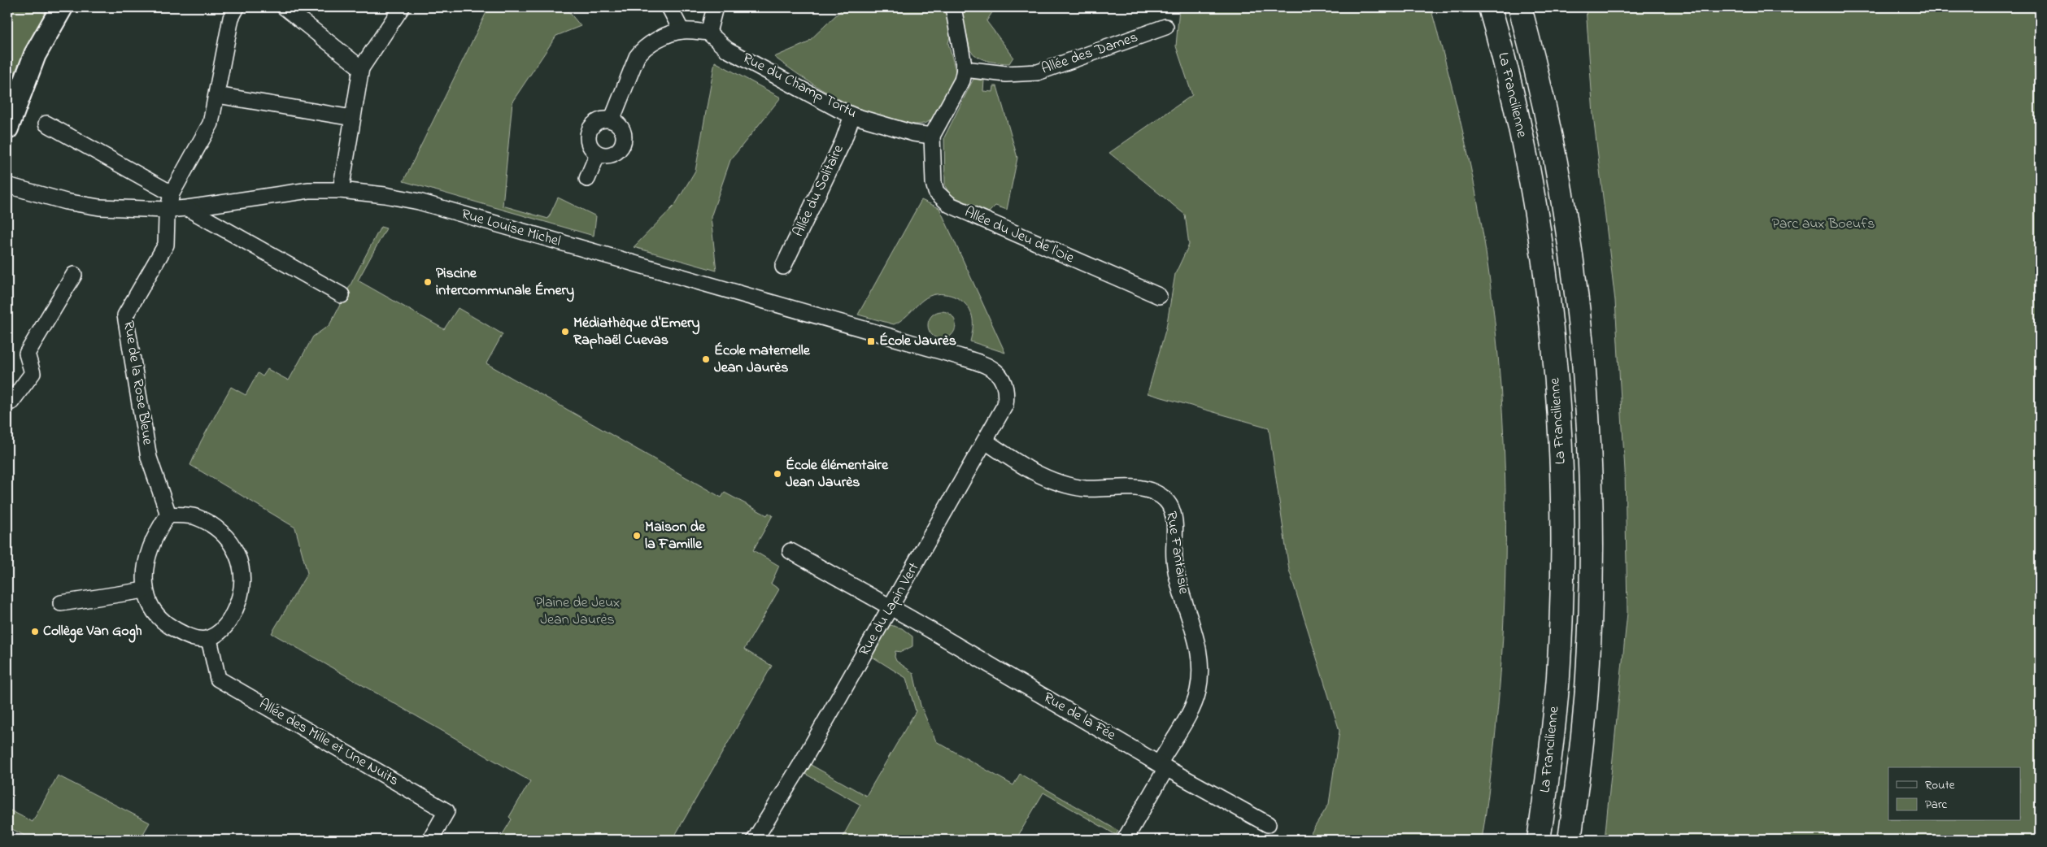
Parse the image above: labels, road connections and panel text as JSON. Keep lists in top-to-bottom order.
{
  "streets": {
    "highway": ["La Francilienne"],
    "street": [
      "Allée des Dames",
      "Rue du Champ Tortu",
      "Allée du Solitaire",
      "Rue Louise Michel",
      "Allée du Jeu de l'Oie",
      "Rue de la Rose Bleue",
      "Rue Fantaisie",
      "Rue du Lapin Vert",
      "Rue de la Fée",
      "Allée des Mille et Une Nuits"
    ]
  },
  "crossings": [
    ["Rue du Champ Tortu", "Allée du Solitaire"],
    ["Rue du Champ Tortu", "Allée du Jeu de l'Oie"],
    ["Rue Louise Michel", "Rue de la Rose Bleue"],
    ["Rue Louise Michel", "Rue du Lapin Vert"],
    ["Rue de la Rose Bleue", "Allée des Mille et Une Nuits"],
    ["Rue Fantaisie", "Rue du Lapin Vert"],
    ["Rue Fantaisie", "Rue de la Fée"],
    ["Rue du Lapin Vert", "Rue de la Fée"]
  ],
  "parks": ["Parc aux Boeufs", "Plaine de Jeux Jean Jaurès"],
  "places": {
    "other": [
      "Piscine intercommunale Émery",
      "Médiathèque d'Emery Raphaël Cuevas",
      "École maternelle Jean Jaurès",
      "École élémentaire Jean Jaurès",
      "Maison de la Famille",
      "Collège Van Gogh"
    ],
    "transit": ["École Jaurès"]
  },
  "legend": ["Route", "Parc"]
}
